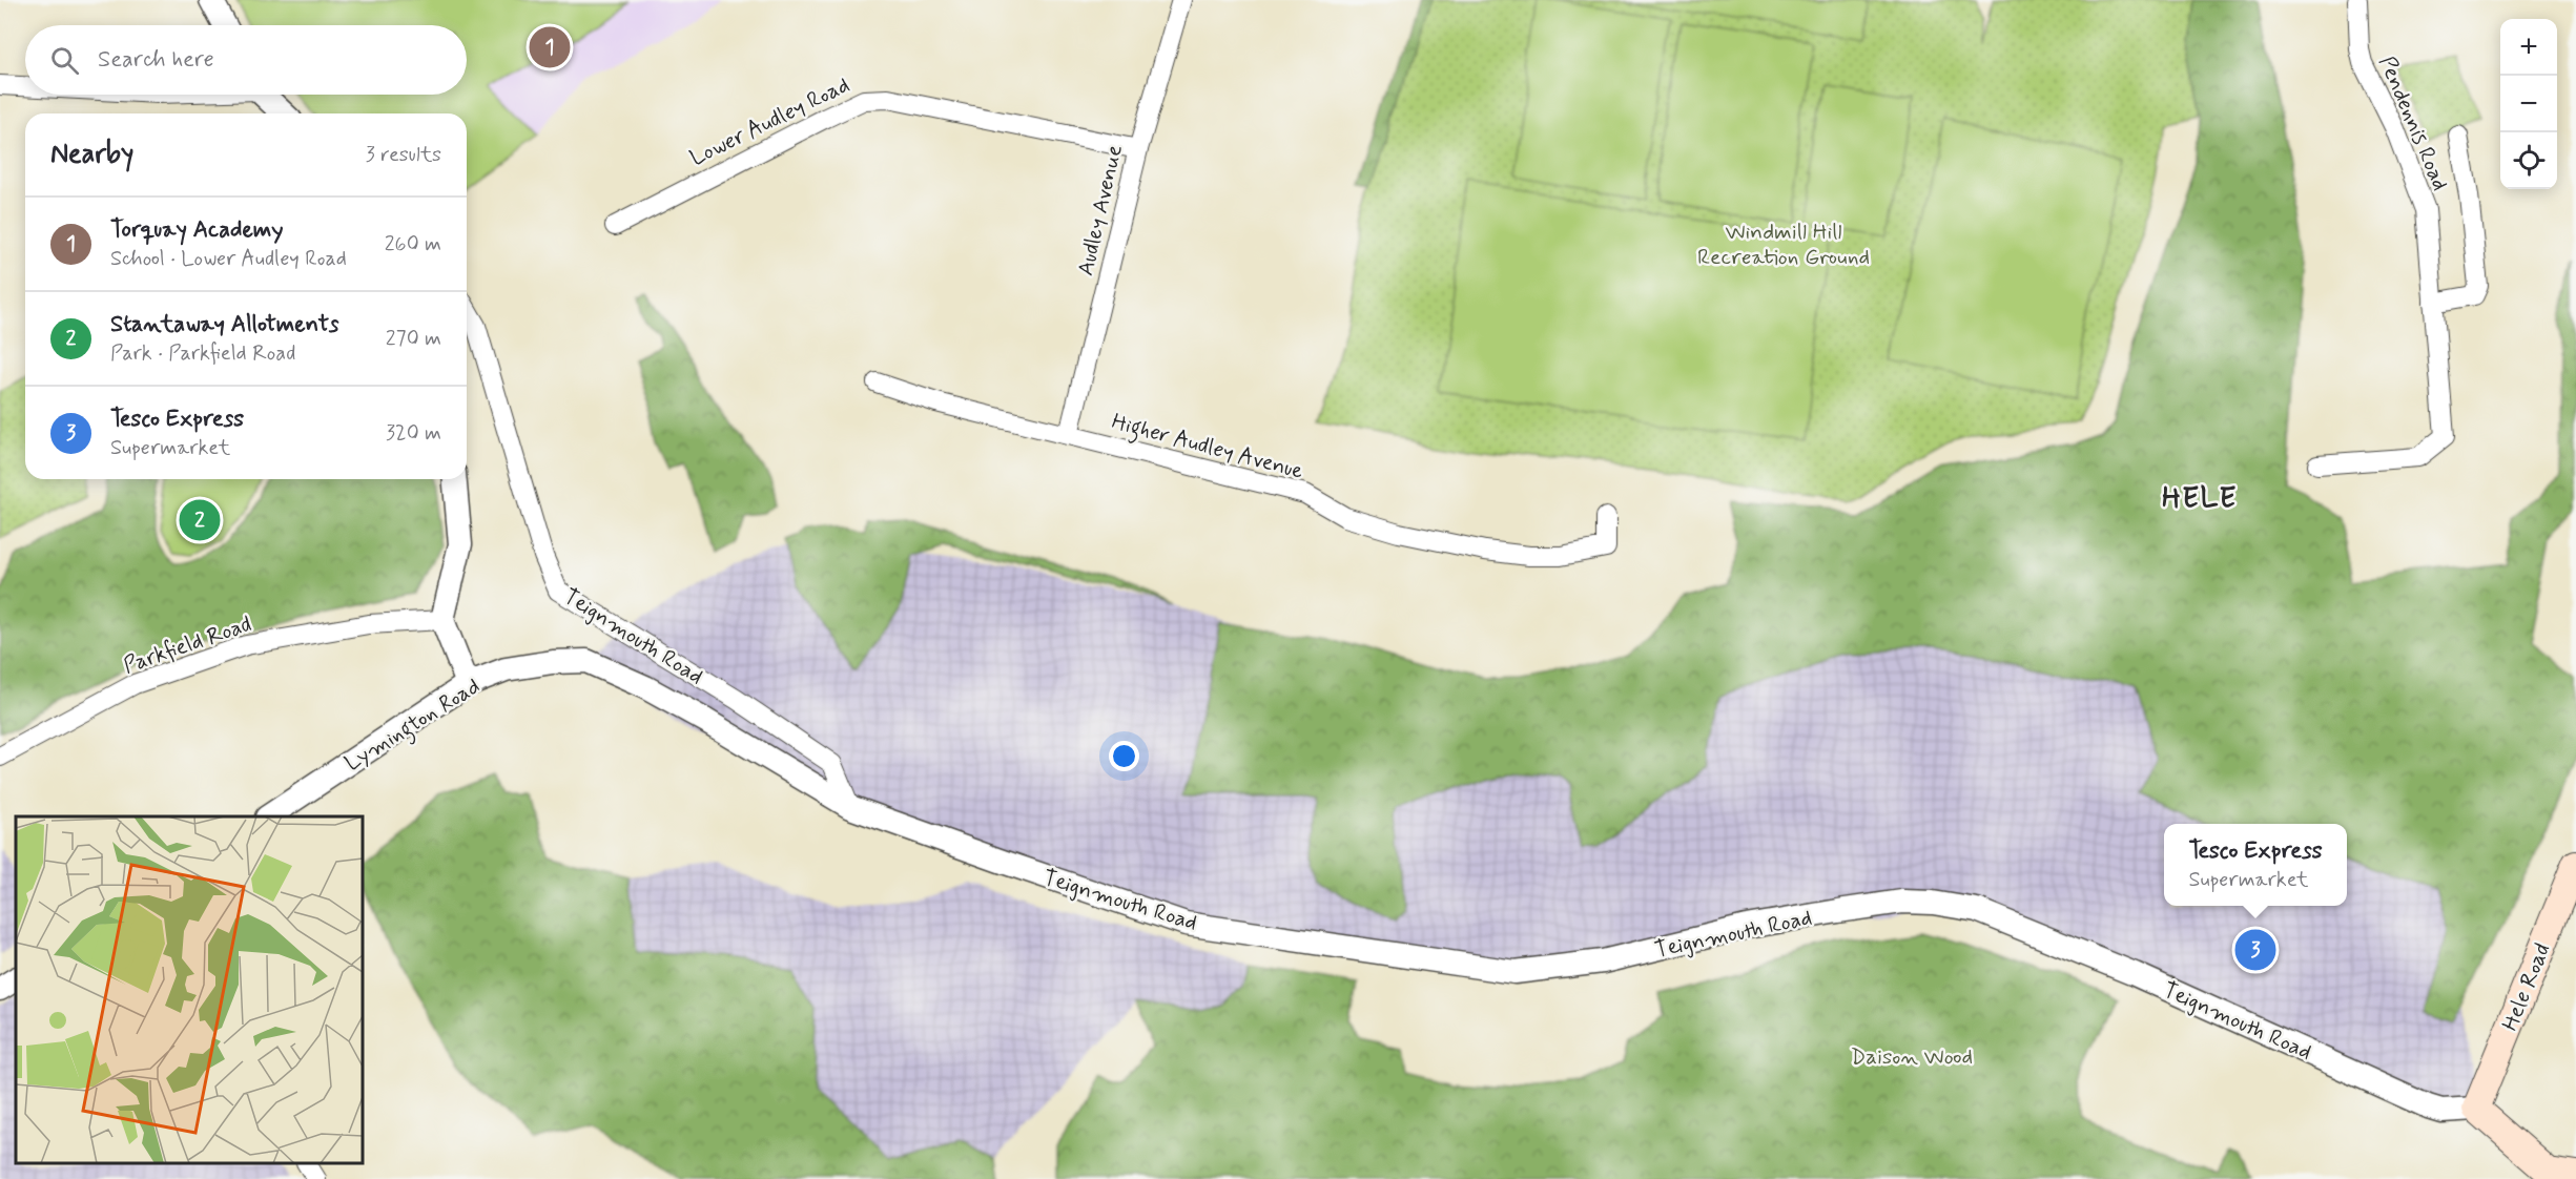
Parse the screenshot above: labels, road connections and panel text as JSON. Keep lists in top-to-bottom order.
{
  "streets": {
    "main road": ["Hele Road"],
    "street": [
      "Lower Audley Road",
      "Pendennis Road",
      "Audley Avenue",
      "Higher Audley Avenue",
      "Teignmouth Road",
      "Parkfield Road",
      "Lymington Road"
    ]
  },
  "crossings": [
    ["Lower Audley Road", "Audley Avenue"],
    ["Audley Avenue", "Higher Audley Avenue"],
    ["Teignmouth Road", "Lymington Road"],
    ["Teignmouth Road", "Hele Road"]
  ],
  "districts": ["HELE"],
  "parks": ["Windmill Hill Recreation Ground", "Daison Wood"],
  "page": {
    "map_buttons": ["+", "−"],
    "pins": ["1", "2", "3"],
    "search": "Search here",
    "heading": ["Nearby", "3 results"],
    "list": [
      {
        "mark": "1",
        "name": "Torquay Academy",
        "note": "School · Lower Audley Road",
        "value": "260 m"
      },
      {
        "mark": "2",
        "name": "Stantaway Allotments",
        "note": "Park · Parkfield Road",
        "value": "270 m"
      },
      {
        "mark": "3",
        "name": "Tesco Express",
        "note": "Supermarket",
        "value": "320 m"
      }
    ],
    "popup": ["Tesco Express", "Supermarket"]
  }
}
